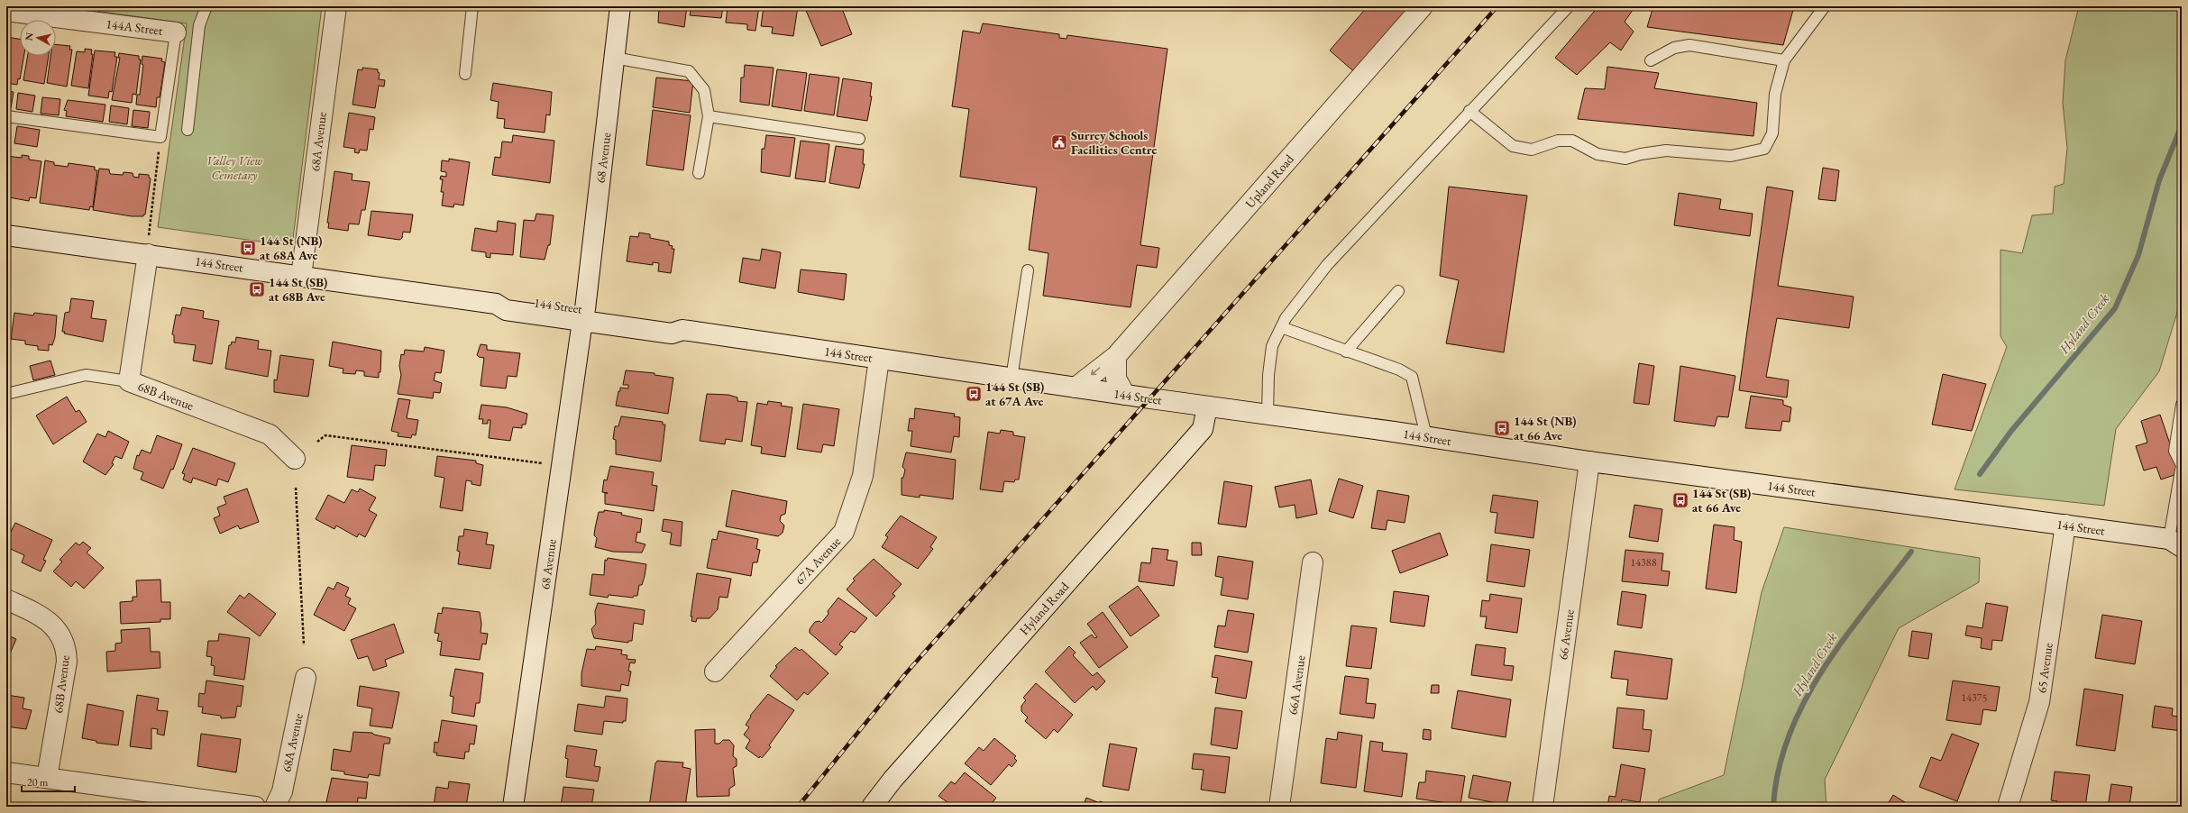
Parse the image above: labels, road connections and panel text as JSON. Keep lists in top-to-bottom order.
{
  "streets": {
    "street": [
      "144A Street",
      "68A Avenue",
      "68 Avenue",
      "Upland Road",
      "144 Street",
      "68B Avenue",
      "67A Avenue",
      "Hyland Road",
      "66 Avenue",
      "65 Avenue",
      "66A Avenue"
    ]
  },
  "crossings": [
    ["68A Avenue", "144 Street"],
    ["68 Avenue", "144 Street"],
    ["Upland Road", "144 Street"],
    ["144 Street", "68B Avenue"],
    ["144 Street", "67A Avenue"],
    ["144 Street", "Hyland Road"],
    ["144 Street", "66 Avenue"],
    ["144 Street", "65 Avenue"]
  ],
  "water": ["Hyland Creek"],
  "parks": ["Valley View Cemetary"],
  "places": {
    "public building": ["Surrey Schools Facilities Centre"],
    "bus stop": [
      "144 St (NB) at 68A Ave",
      "144 St (SB) at 68B Ave",
      "144 St (SB) at 67A Ave",
      "144 St (NB) at 66 Ave",
      "144 St (SB) at 66 Ave"
    ]
  },
  "house_numbers": ["14388", "14375"],
  "scale_bar": "20 m",
  "north": "left"
}
